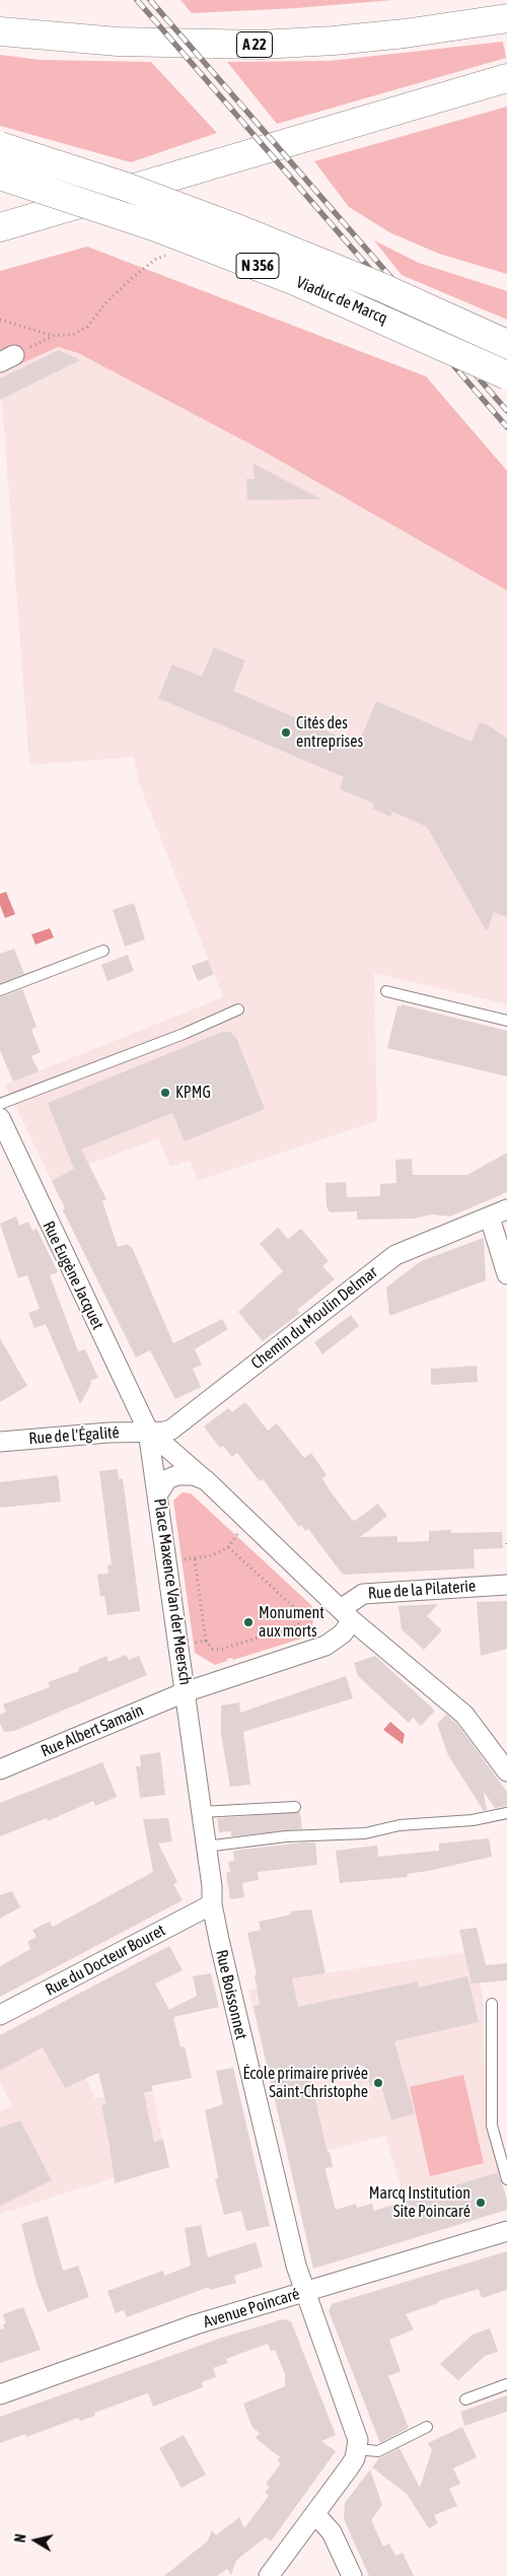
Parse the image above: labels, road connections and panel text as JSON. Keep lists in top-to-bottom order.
{
  "streets": {
    "highway": ["A 22", "N 356", "Viaduc de Marcq"],
    "street": [
      "Rue Eugène Jacquet",
      "Chemin du Moulin Delmar",
      "Rue de l'Égalité",
      "Rue de la Pilaterie",
      "Place Maxence Van der Meersch",
      "Rue Albert Samain",
      "Rue du Docteur Bouret",
      "Rue Boissonnet",
      "Avenue Poincaré"
    ]
  },
  "crossings": [
    ["Rue Eugène Jacquet", "Chemin du Moulin Delmar"],
    ["Rue Eugène Jacquet", "Rue de l'Égalité"],
    ["Rue Eugène Jacquet", "Place Maxence Van der Meersch"],
    ["Chemin du Moulin Delmar", "Rue de l'Égalité"],
    ["Chemin du Moulin Delmar", "Place Maxence Van der Meersch"],
    ["Rue de l'Égalité", "Place Maxence Van der Meersch"],
    ["Rue de la Pilaterie", "Place Maxence Van der Meersch"],
    ["Place Maxence Van der Meersch", "Rue Albert Samain"],
    ["Place Maxence Van der Meersch", "Rue Boissonnet"],
    ["Rue Albert Samain", "Rue Boissonnet"],
    ["Rue du Docteur Bouret", "Rue Boissonnet"],
    ["Rue Boissonnet", "Avenue Poincaré"]
  ],
  "places": [
    "Cités des entreprises",
    "KPMG",
    "Monument aux morts",
    "École primaire privée Saint-Christophe",
    "Marcq Institution Site Poincaré"
  ],
  "north": "left"
}
